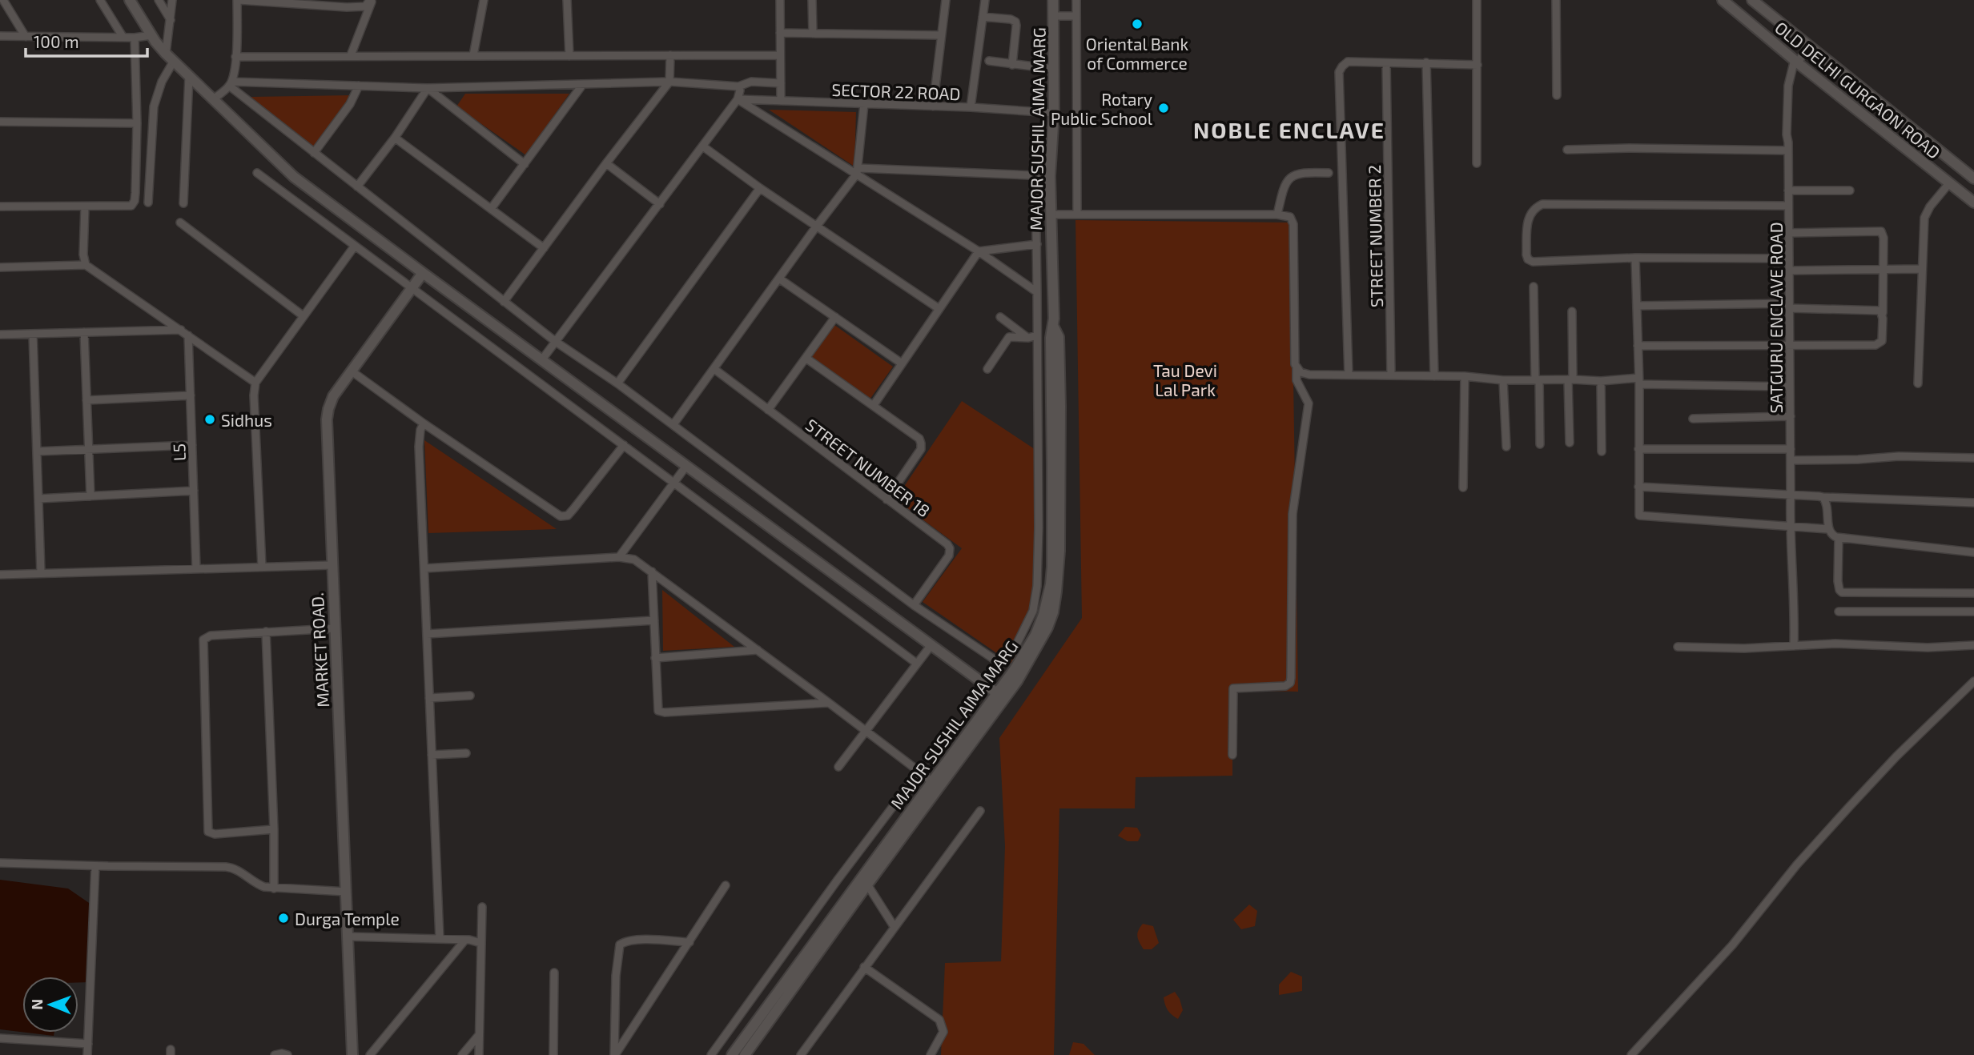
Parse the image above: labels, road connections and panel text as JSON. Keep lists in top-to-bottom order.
{
  "streets": {
    "street": [
      "OLD DELHI GURGAON ROAD",
      "SECTOR 22 ROAD",
      "MAJOR SUSHIL AIMA MARG",
      "STREET NUMBER 2",
      "SATGURU ENCLAVE ROAD",
      "L5",
      "STREET NUMBER 18",
      "MARKET ROAD."
    ]
  },
  "crossings": [
    ["OLD DELHI GURGAON ROAD", "SATGURU ENCLAVE ROAD"],
    ["SECTOR 22 ROAD", "MAJOR SUSHIL AIMA MARG"]
  ],
  "districts": ["NOBLE ENCLAVE"],
  "parks": ["Tau Devi Lal Park"],
  "places": [
    "Oriental Bank of Commerce",
    "Rotary Public School",
    "Sidhus",
    "Durga Temple"
  ],
  "scale_bar": "100 m",
  "north": "left"
}
